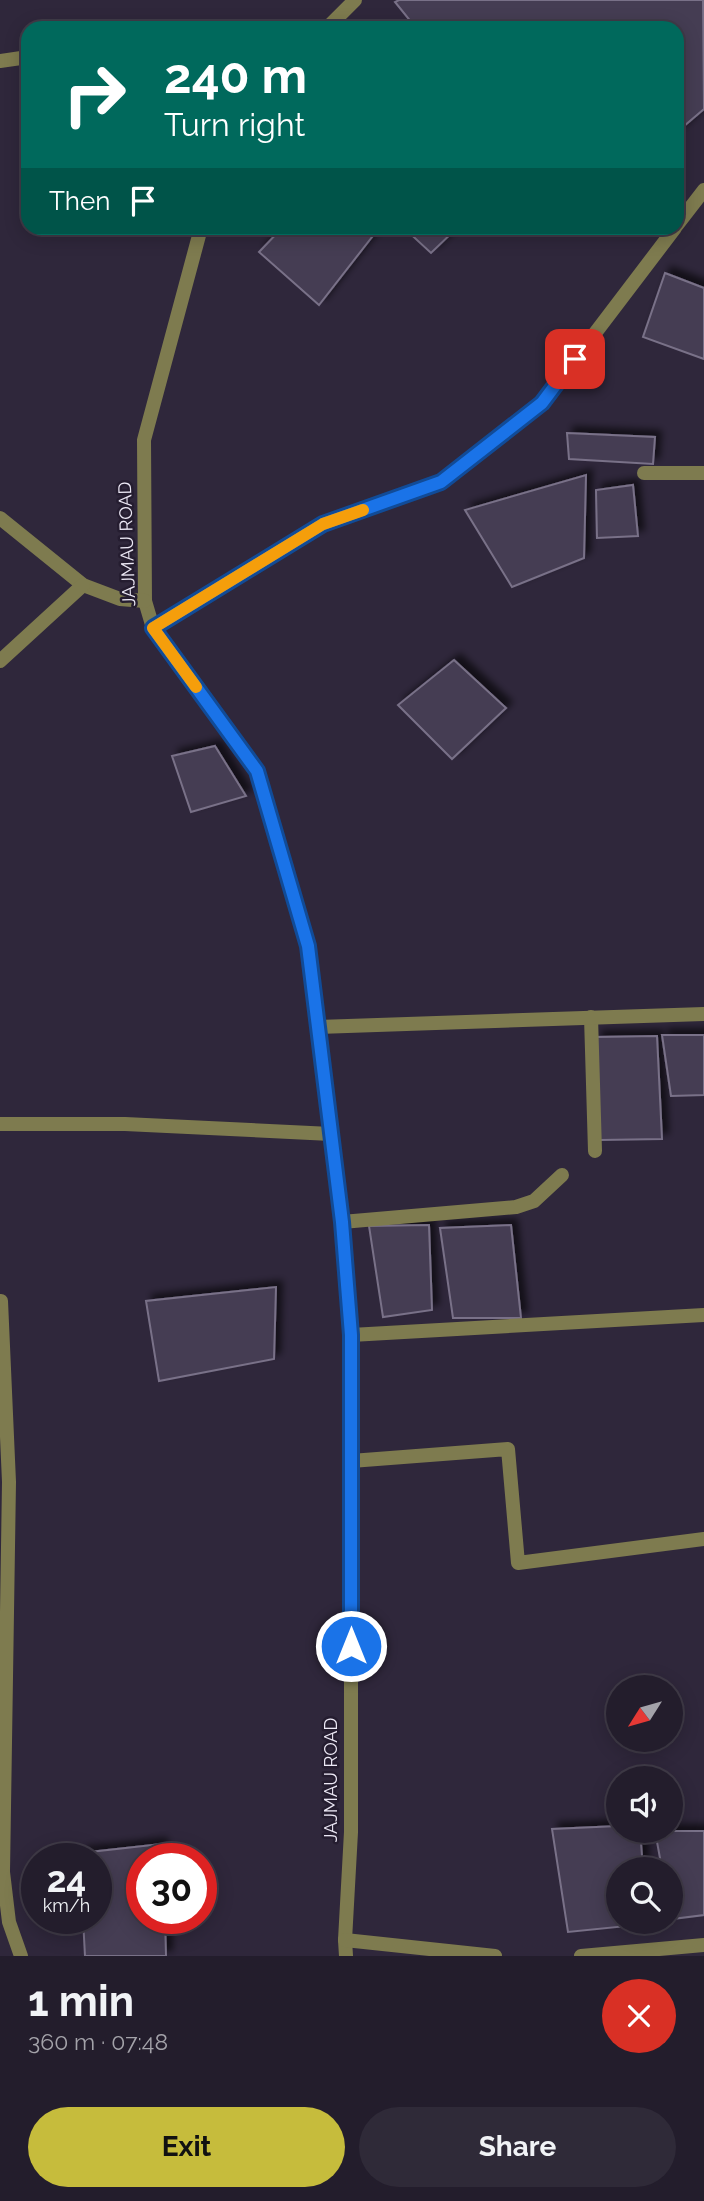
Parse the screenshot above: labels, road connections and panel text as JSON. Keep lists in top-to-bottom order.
{
  "streets": {
    "street": ["JAJMAU ROAD"]
  },
  "north": "bottom left",
  "page": {
    "turn": ["240 m", "Turn right"],
    "then": "Then",
    "speed": "24 km/h",
    "limit": "30",
    "heading": ["1 min", "360 m · 07:48"],
    "buttons": ["Exit", "Share"]
  }
}
